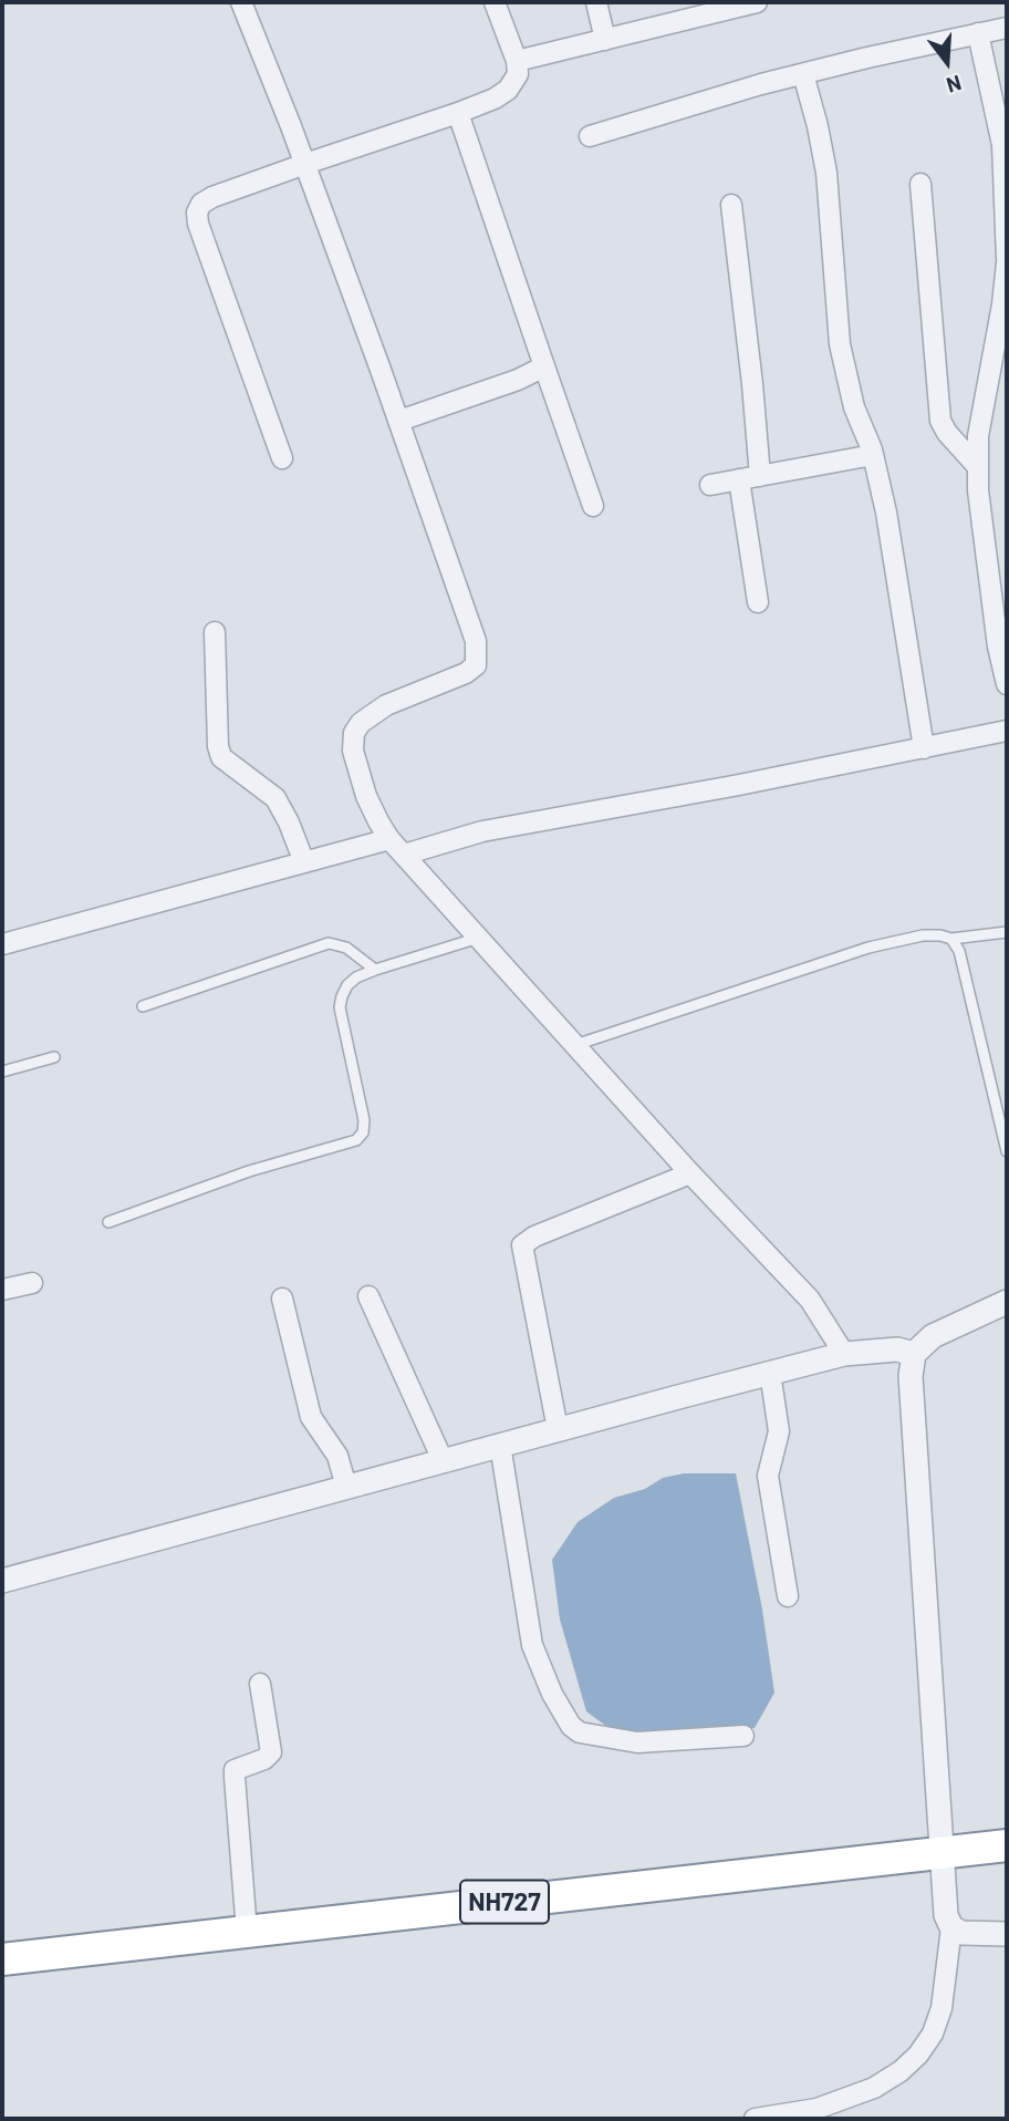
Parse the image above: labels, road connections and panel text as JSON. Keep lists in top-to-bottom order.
{
  "streets": {
    "highway": ["NH727"]
  },
  "north": "bottom"
}
